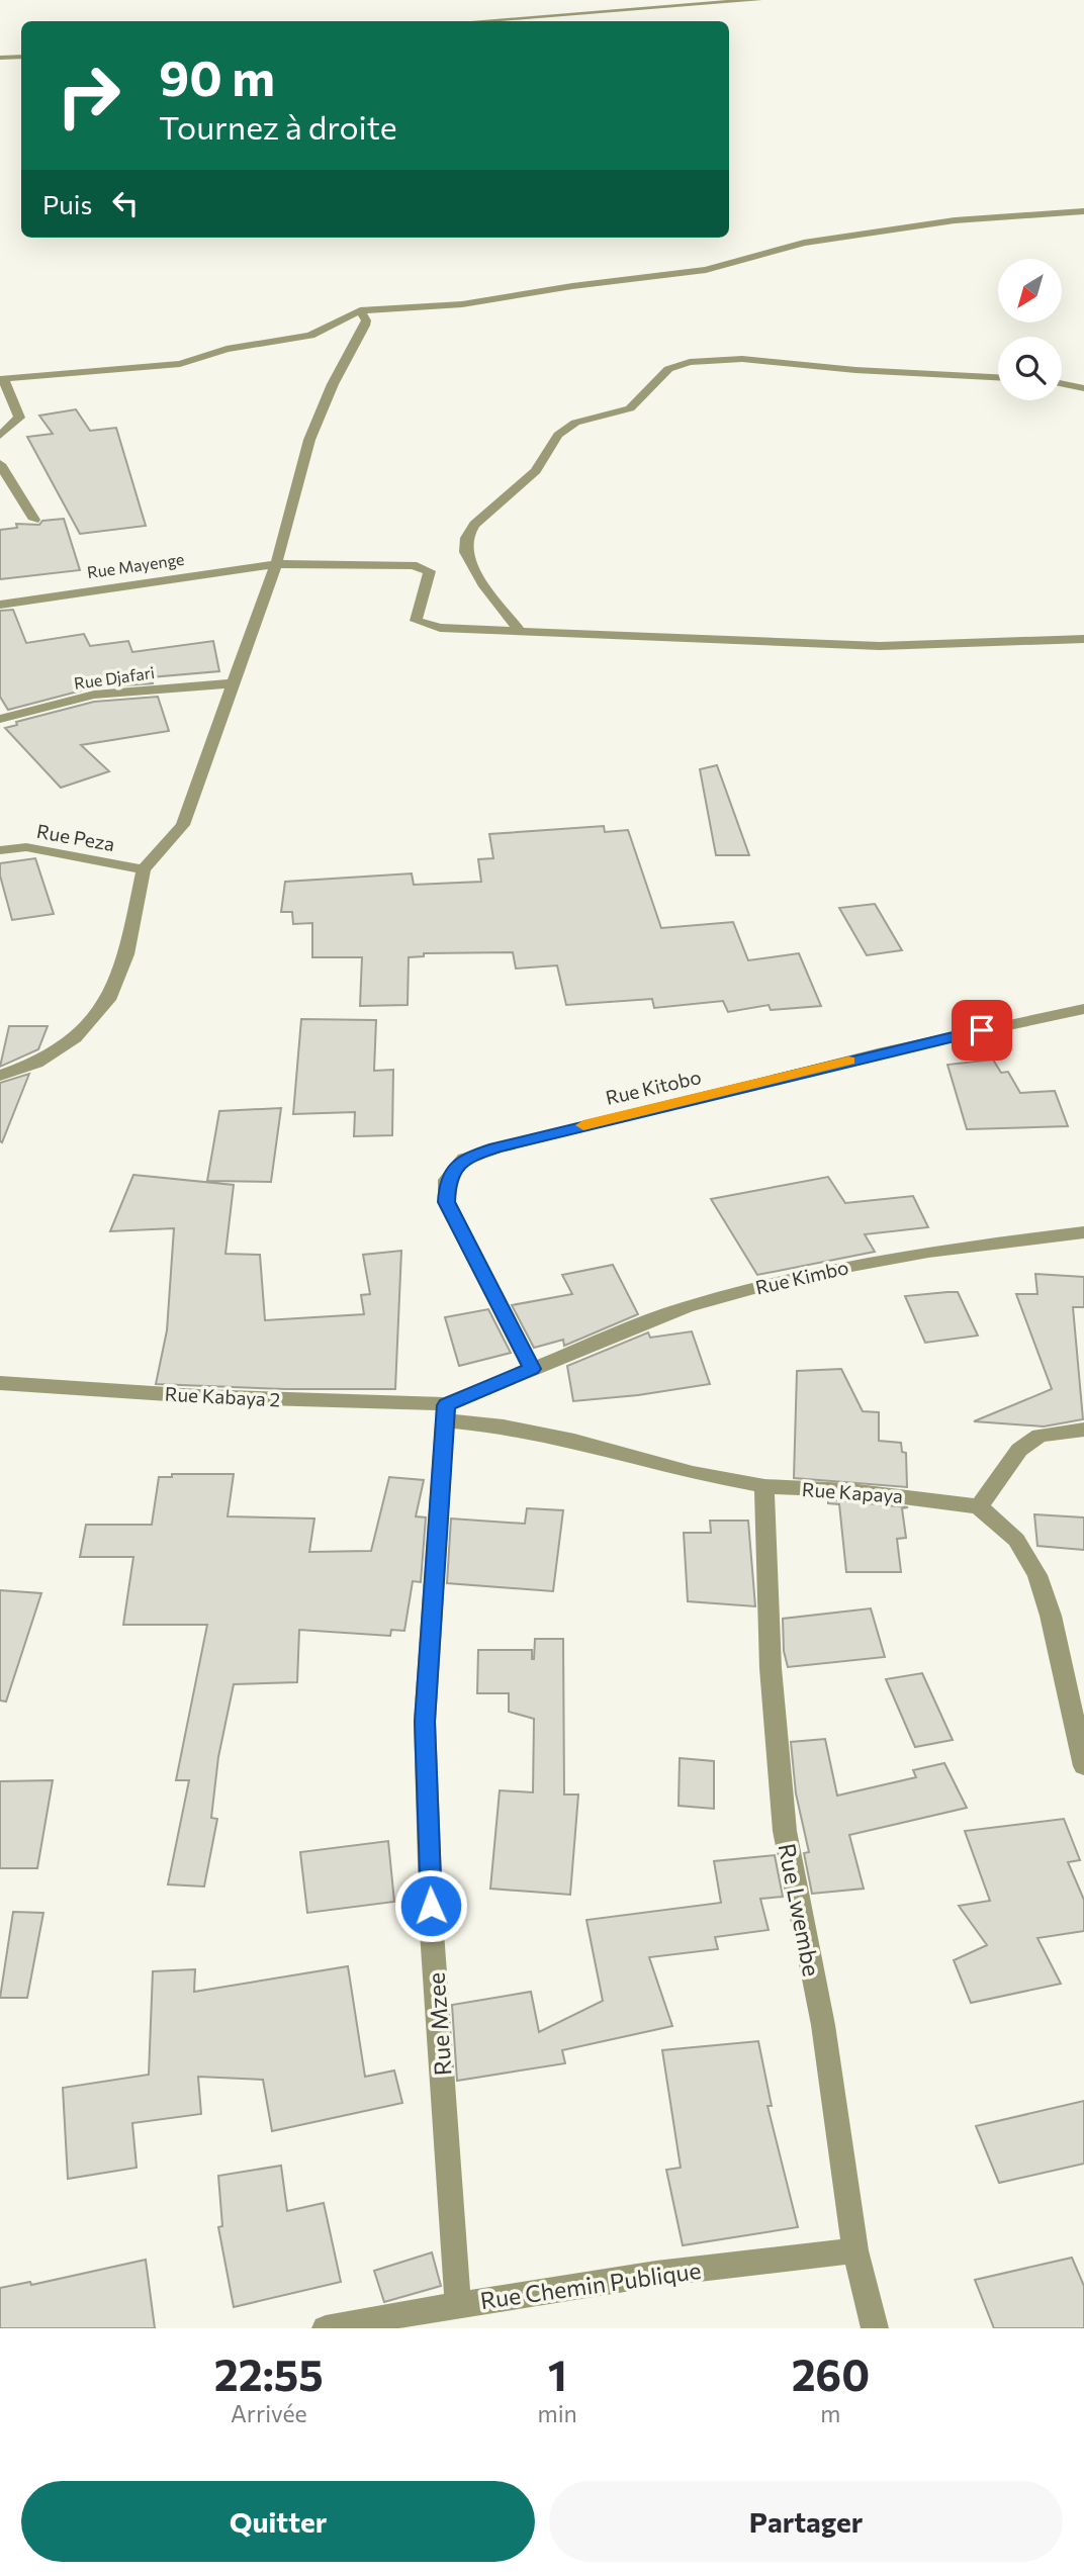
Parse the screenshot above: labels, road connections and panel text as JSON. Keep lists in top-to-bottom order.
{
  "streets": {
    "street": [
      "Rue Mayenge",
      "Rue Djafari",
      "Rue Peza",
      "Rue Kitobo",
      "Rue Kimbo",
      "Rue Kabaya 2",
      "Rue Kapaya",
      "Rue Lwembe",
      "Rue Mzee",
      "Rue Chemin Publique"
    ]
  },
  "crossings": [
    ["Rue Kitobo", "Rue Kimbo"],
    ["Rue Kimbo", "Rue Kabaya 2"],
    ["Rue Kimbo", "Rue Kapaya"],
    ["Rue Kimbo", "Rue Mzee"],
    ["Rue Kabaya 2", "Rue Kapaya"],
    ["Rue Kabaya 2", "Rue Mzee"],
    ["Rue Kapaya", "Rue Lwembe"],
    ["Rue Kapaya", "Rue Mzee"],
    ["Rue Lwembe", "Rue Chemin Publique"],
    ["Rue Mzee", "Rue Chemin Publique"]
  ],
  "north": "bottom left",
  "page": {
    "turn": ["90 m", "Tournez à droite"],
    "then": "Puis",
    "eta": [
      "22:55",
      "Arrivée",
      "1",
      "min",
      "260",
      "m"
    ],
    "buttons": ["Quitter", "Partager"]
  }
}
